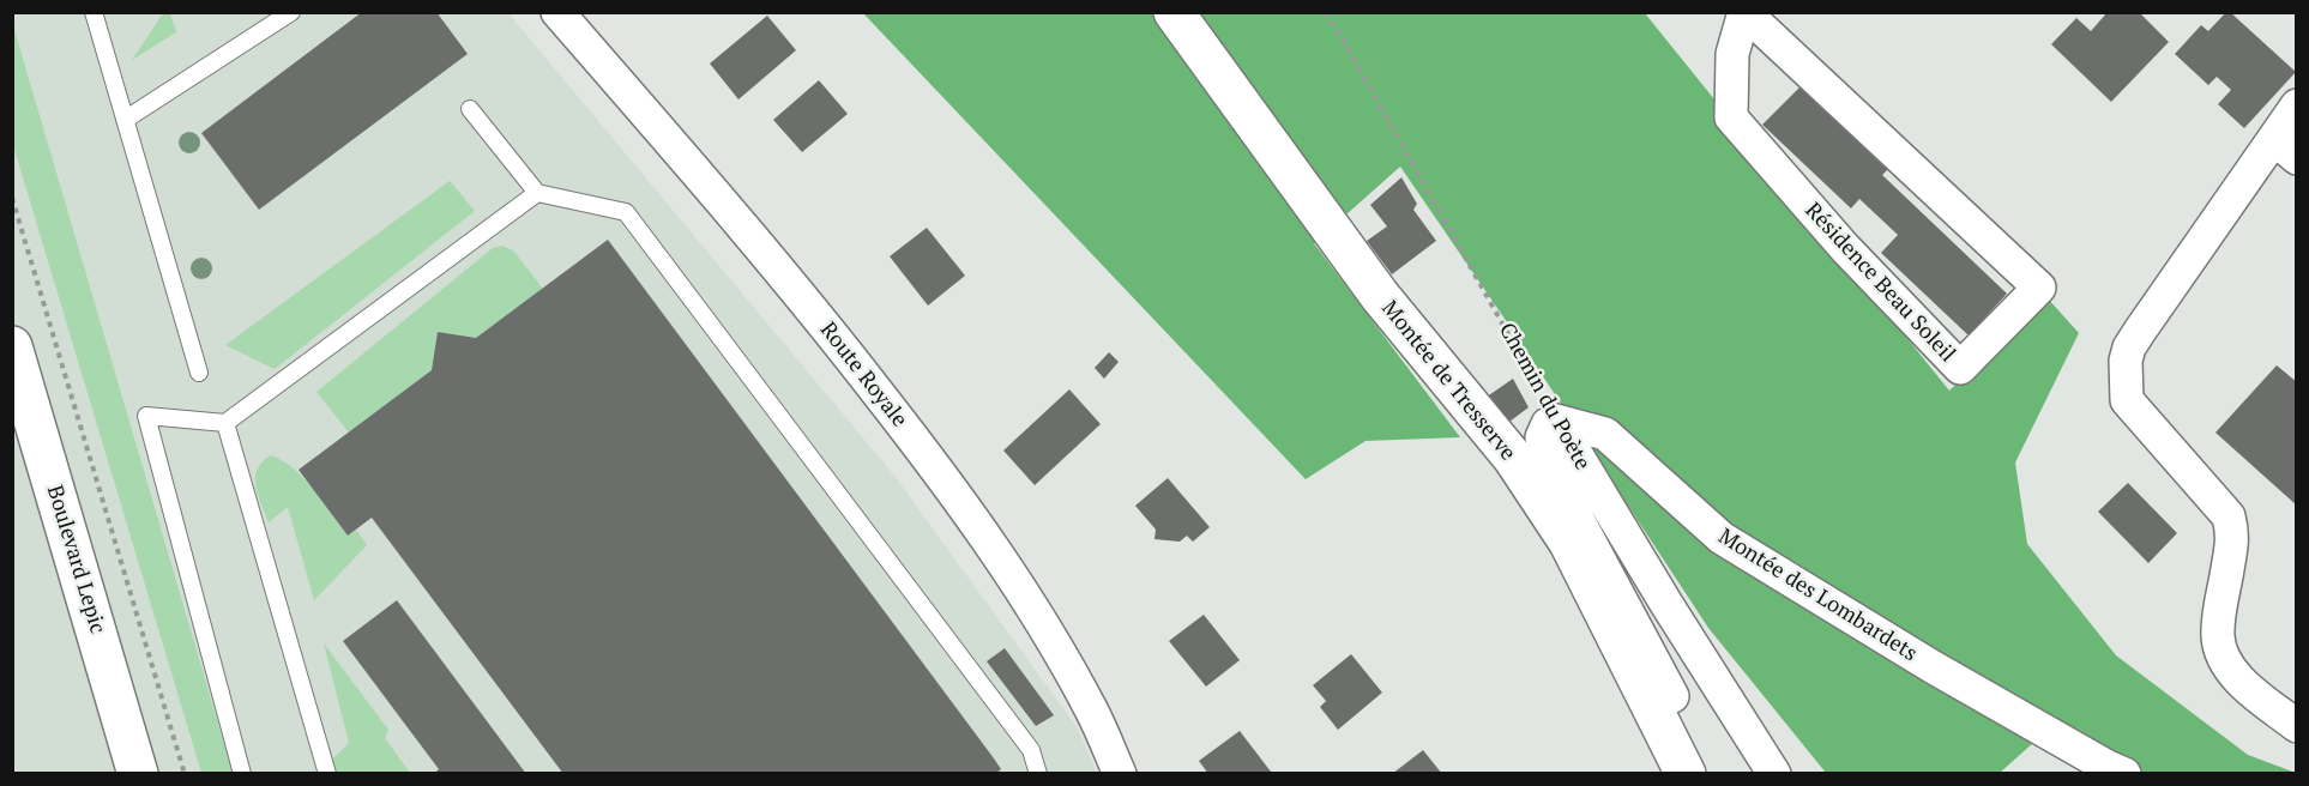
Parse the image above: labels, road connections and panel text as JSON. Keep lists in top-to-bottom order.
{
  "streets": {
    "street": [
      "Résidence Beau Soleil",
      "Route Royale",
      "Montée de Tresserve",
      "Chemin du Poète",
      "Boulevard Lepic",
      "Montée des Lombardets"
    ]
  },
  "crossings": [
    ["Chemin du Poète", "Montée des Lombardets"]
  ]
}
